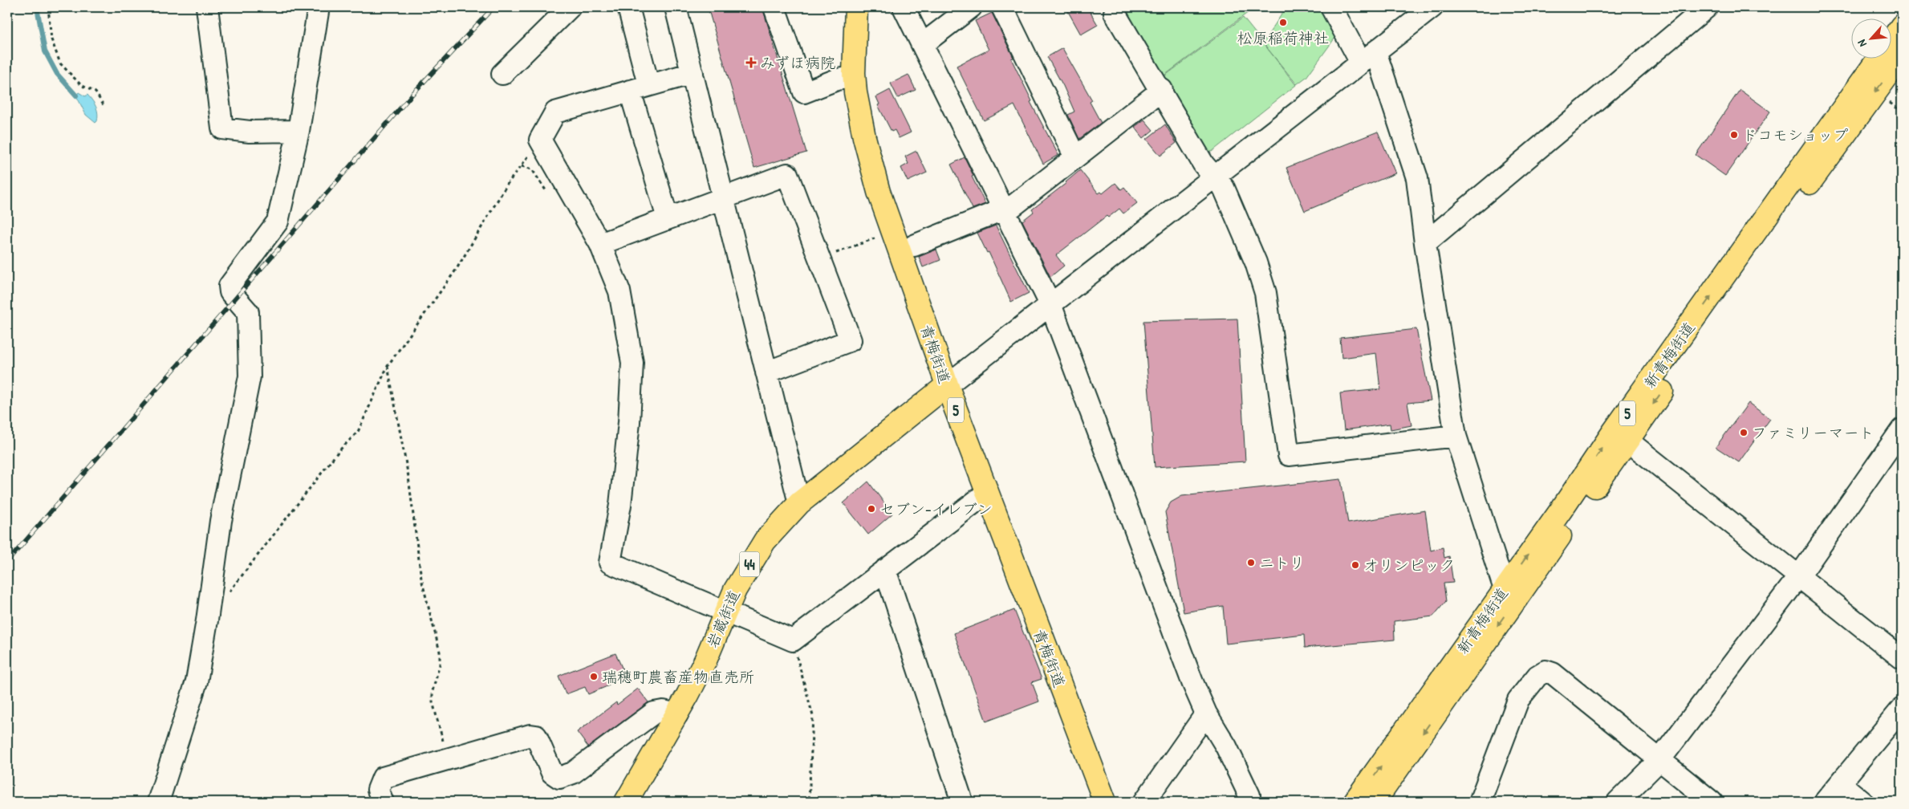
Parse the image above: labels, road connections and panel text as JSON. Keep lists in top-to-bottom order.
{
  "streets": {
    "main road": [
      "青梅街道",
      "新青梅街道",
      "5",
      "44",
      "岩蔵街道"
    ]
  },
  "crossings": [
    ["青梅街道", "岩蔵街道"]
  ],
  "places": {
    "other": [
      "松原稲荷神社",
      "ドコモショップ",
      "ファミリーマート",
      "セブン-イレブン",
      "ニトリ",
      "オリンピック",
      "瑞穂町農畜産物直売所"
    ],
    "health": ["みずほ病院"]
  },
  "north": "bottom left"
}
